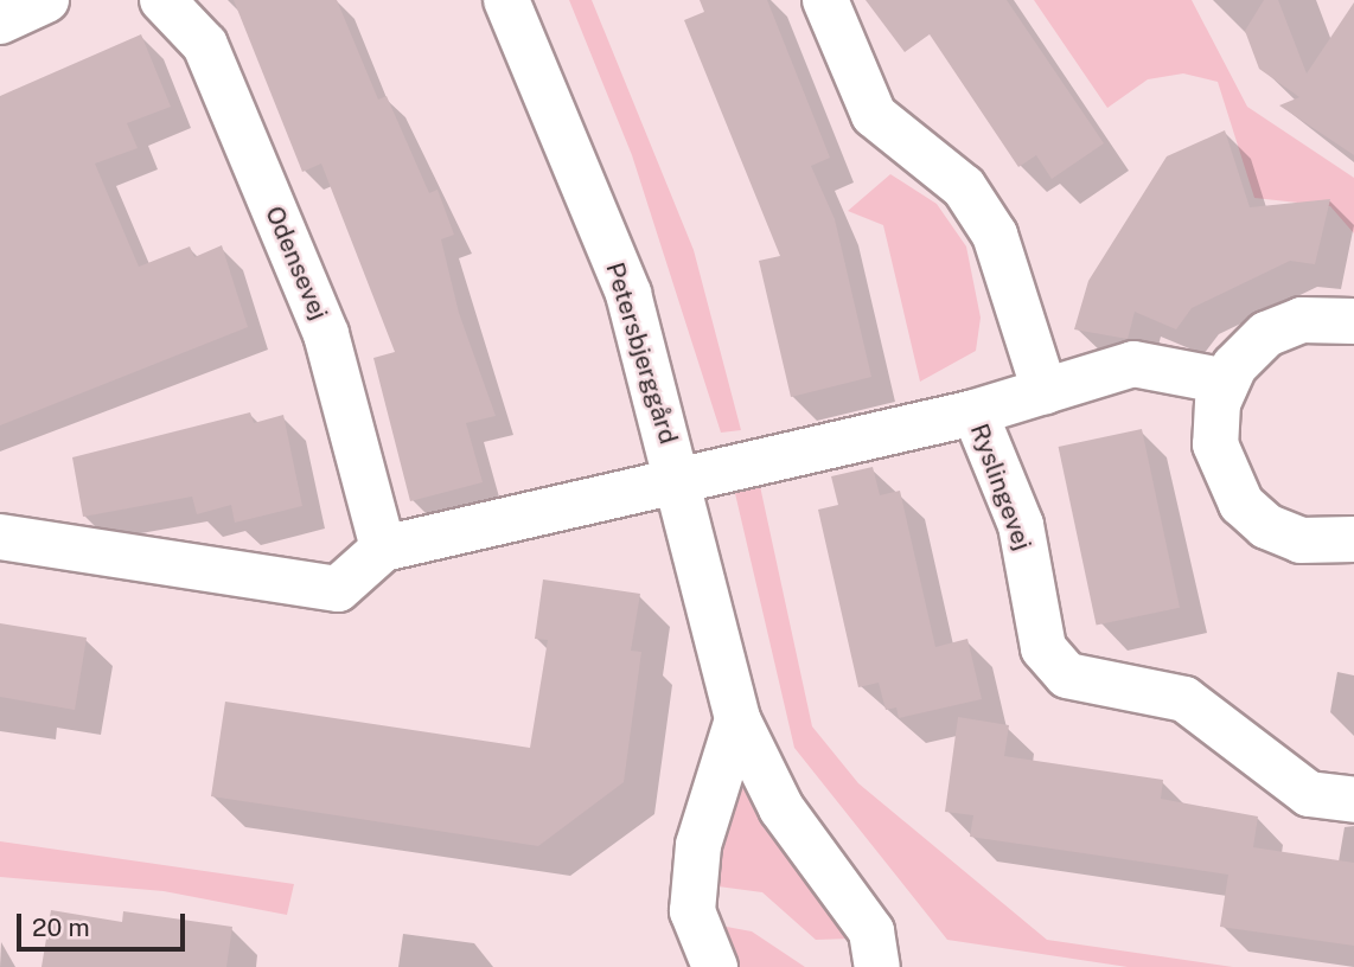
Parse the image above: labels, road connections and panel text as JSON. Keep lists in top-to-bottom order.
{
  "streets": {
    "street": ["Odensevej", "Petersbjerggård", "Ryslingevej"]
  },
  "crossings": [
    ["Petersbjerggård", "Ryslingevej"]
  ],
  "scale_bar": "20 m"
}
